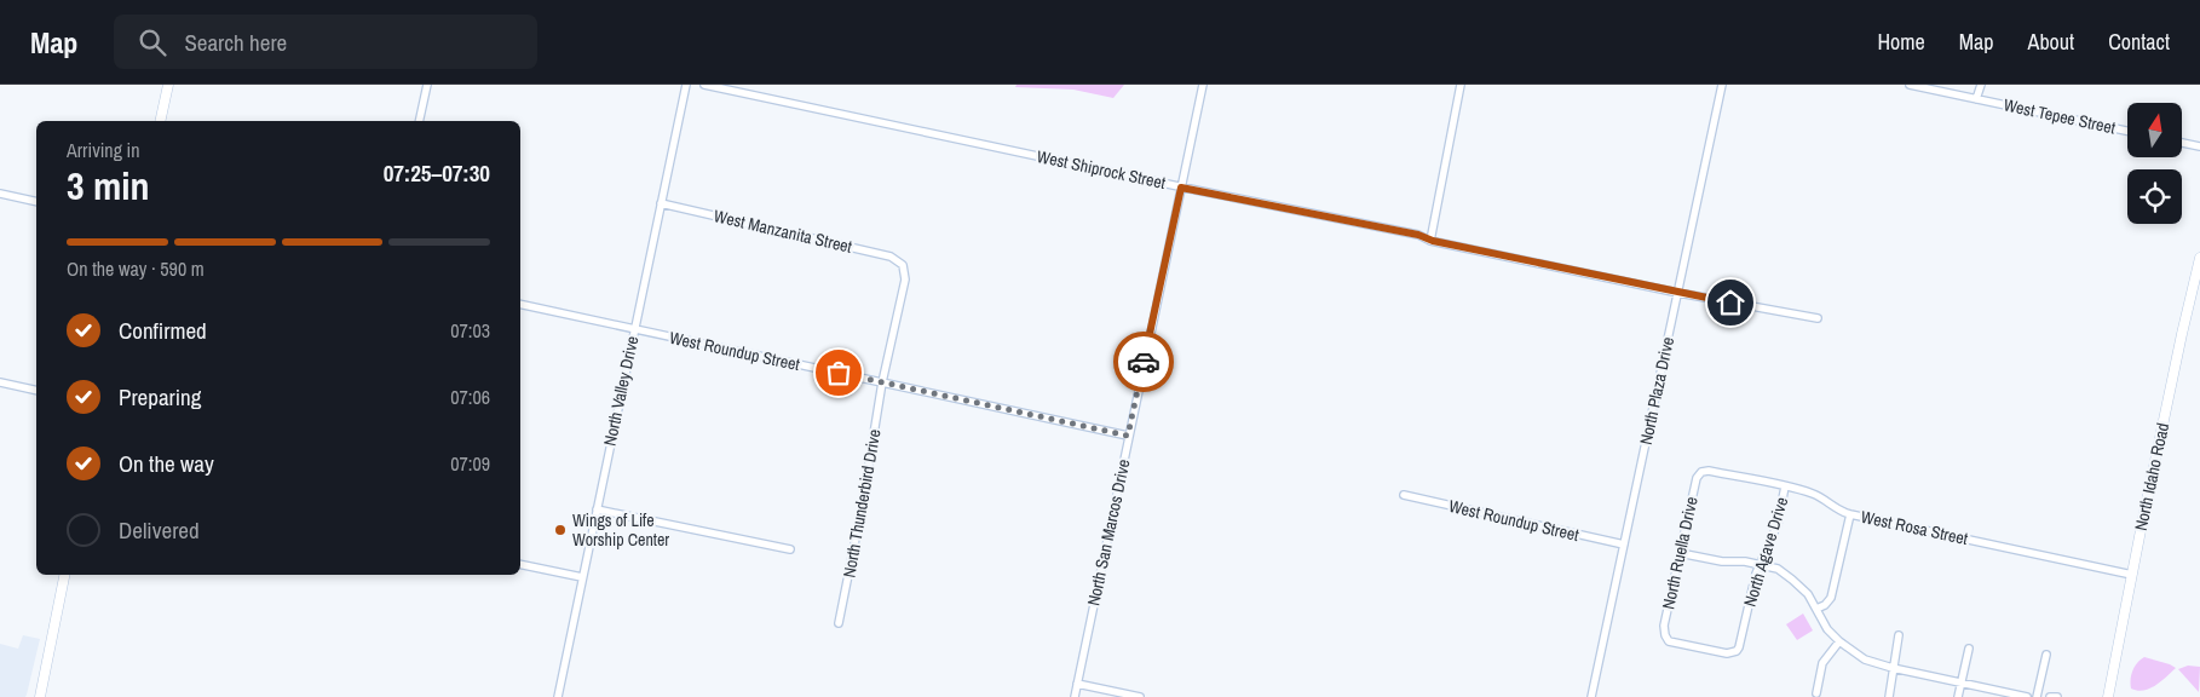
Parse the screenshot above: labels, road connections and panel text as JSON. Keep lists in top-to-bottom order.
{
  "streets": {
    "street": [
      "West Tepee Street",
      "West Shiprock Street",
      "West Manzanita Street",
      "West Roundup Street",
      "North Valley Drive",
      "North Plaza Drive",
      "North Idaho Road",
      "North Thunderbird Drive",
      "West Rosa Street",
      "North San Marcos Drive",
      "North Agave Drive",
      "North Ruella Drive"
    ]
  },
  "crossings": [
    ["West Shiprock Street", "North Plaza Drive"],
    ["West Shiprock Street", "North San Marcos Drive"],
    ["West Manzanita Street", "North Valley Drive"],
    ["West Manzanita Street", "North Thunderbird Drive"],
    ["West Roundup Street", "North Valley Drive"],
    ["West Roundup Street", "North Plaza Drive"],
    ["West Roundup Street", "North Thunderbird Drive"],
    ["West Roundup Street", "North San Marcos Drive"],
    ["North Idaho Road", "West Rosa Street"],
    ["West Rosa Street", "North Agave Drive"],
    ["West Rosa Street", "North Ruella Drive"],
    ["North Agave Drive", "North Ruella Drive"]
  ],
  "places": ["Wings of Life Worship Center"],
  "north": "top",
  "page": {
    "header": "Map",
    "search": "Search here",
    "nav": [
      "Home",
      "Map",
      "About",
      "Contact"
    ],
    "heading": ["3 min", "Arriving in", "07:25–07:30"],
    "bar": "On the way · 590 m",
    "list": [
      ["Confirmed", "07:03"],
      ["Preparing", "07:06"],
      ["On the way", "07:09"],
      "Delivered"
    ]
  }
}
